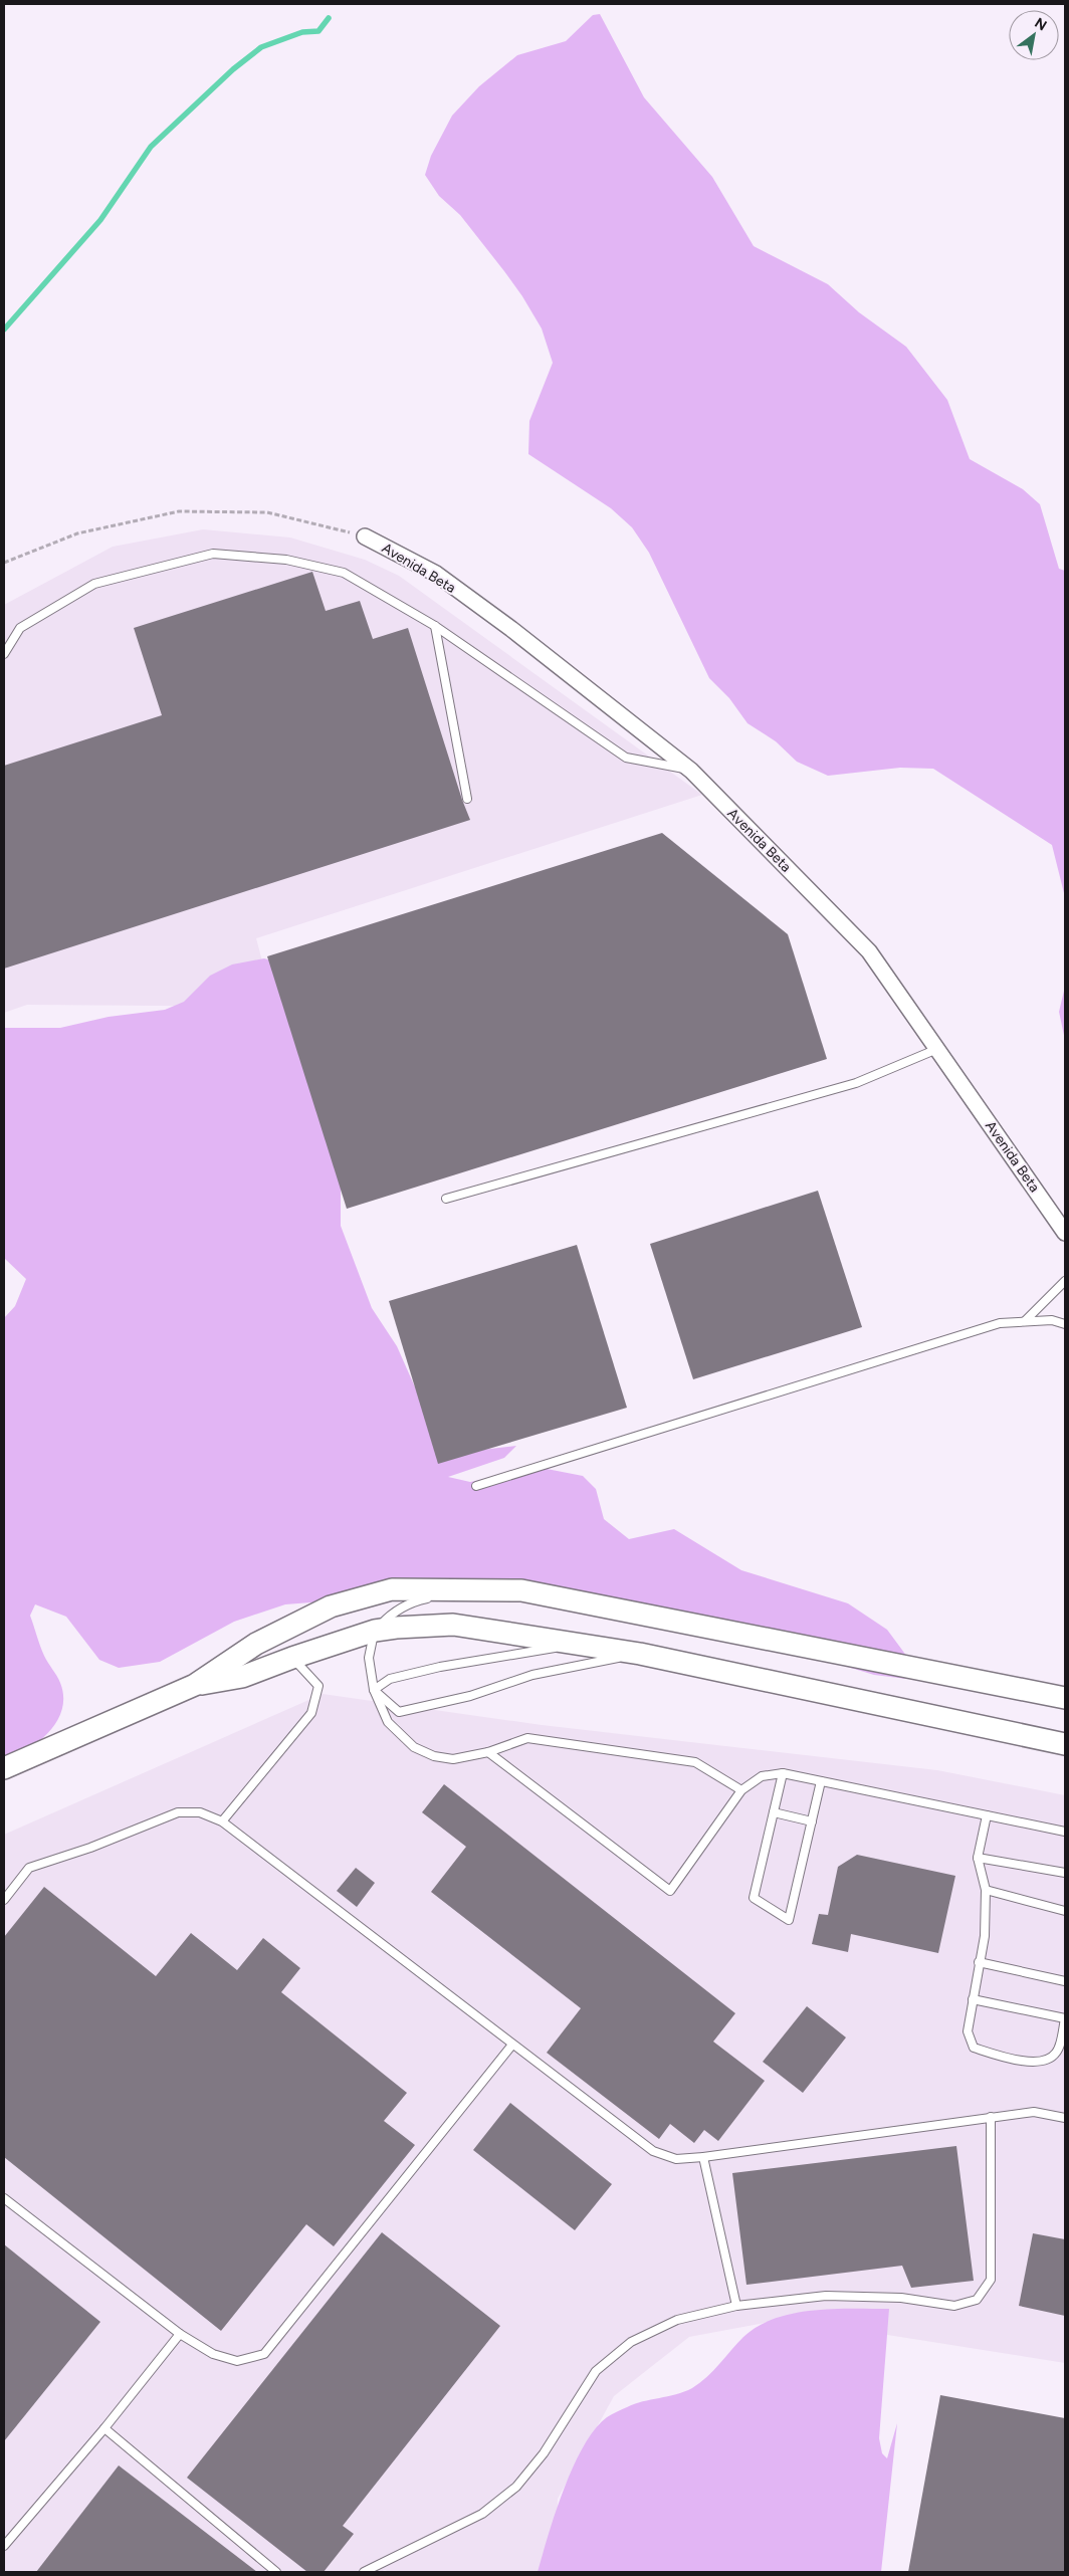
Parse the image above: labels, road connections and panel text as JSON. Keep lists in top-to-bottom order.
{
  "streets": {
    "street": ["Avenida Beta"]
  },
  "north": "top right"
}
